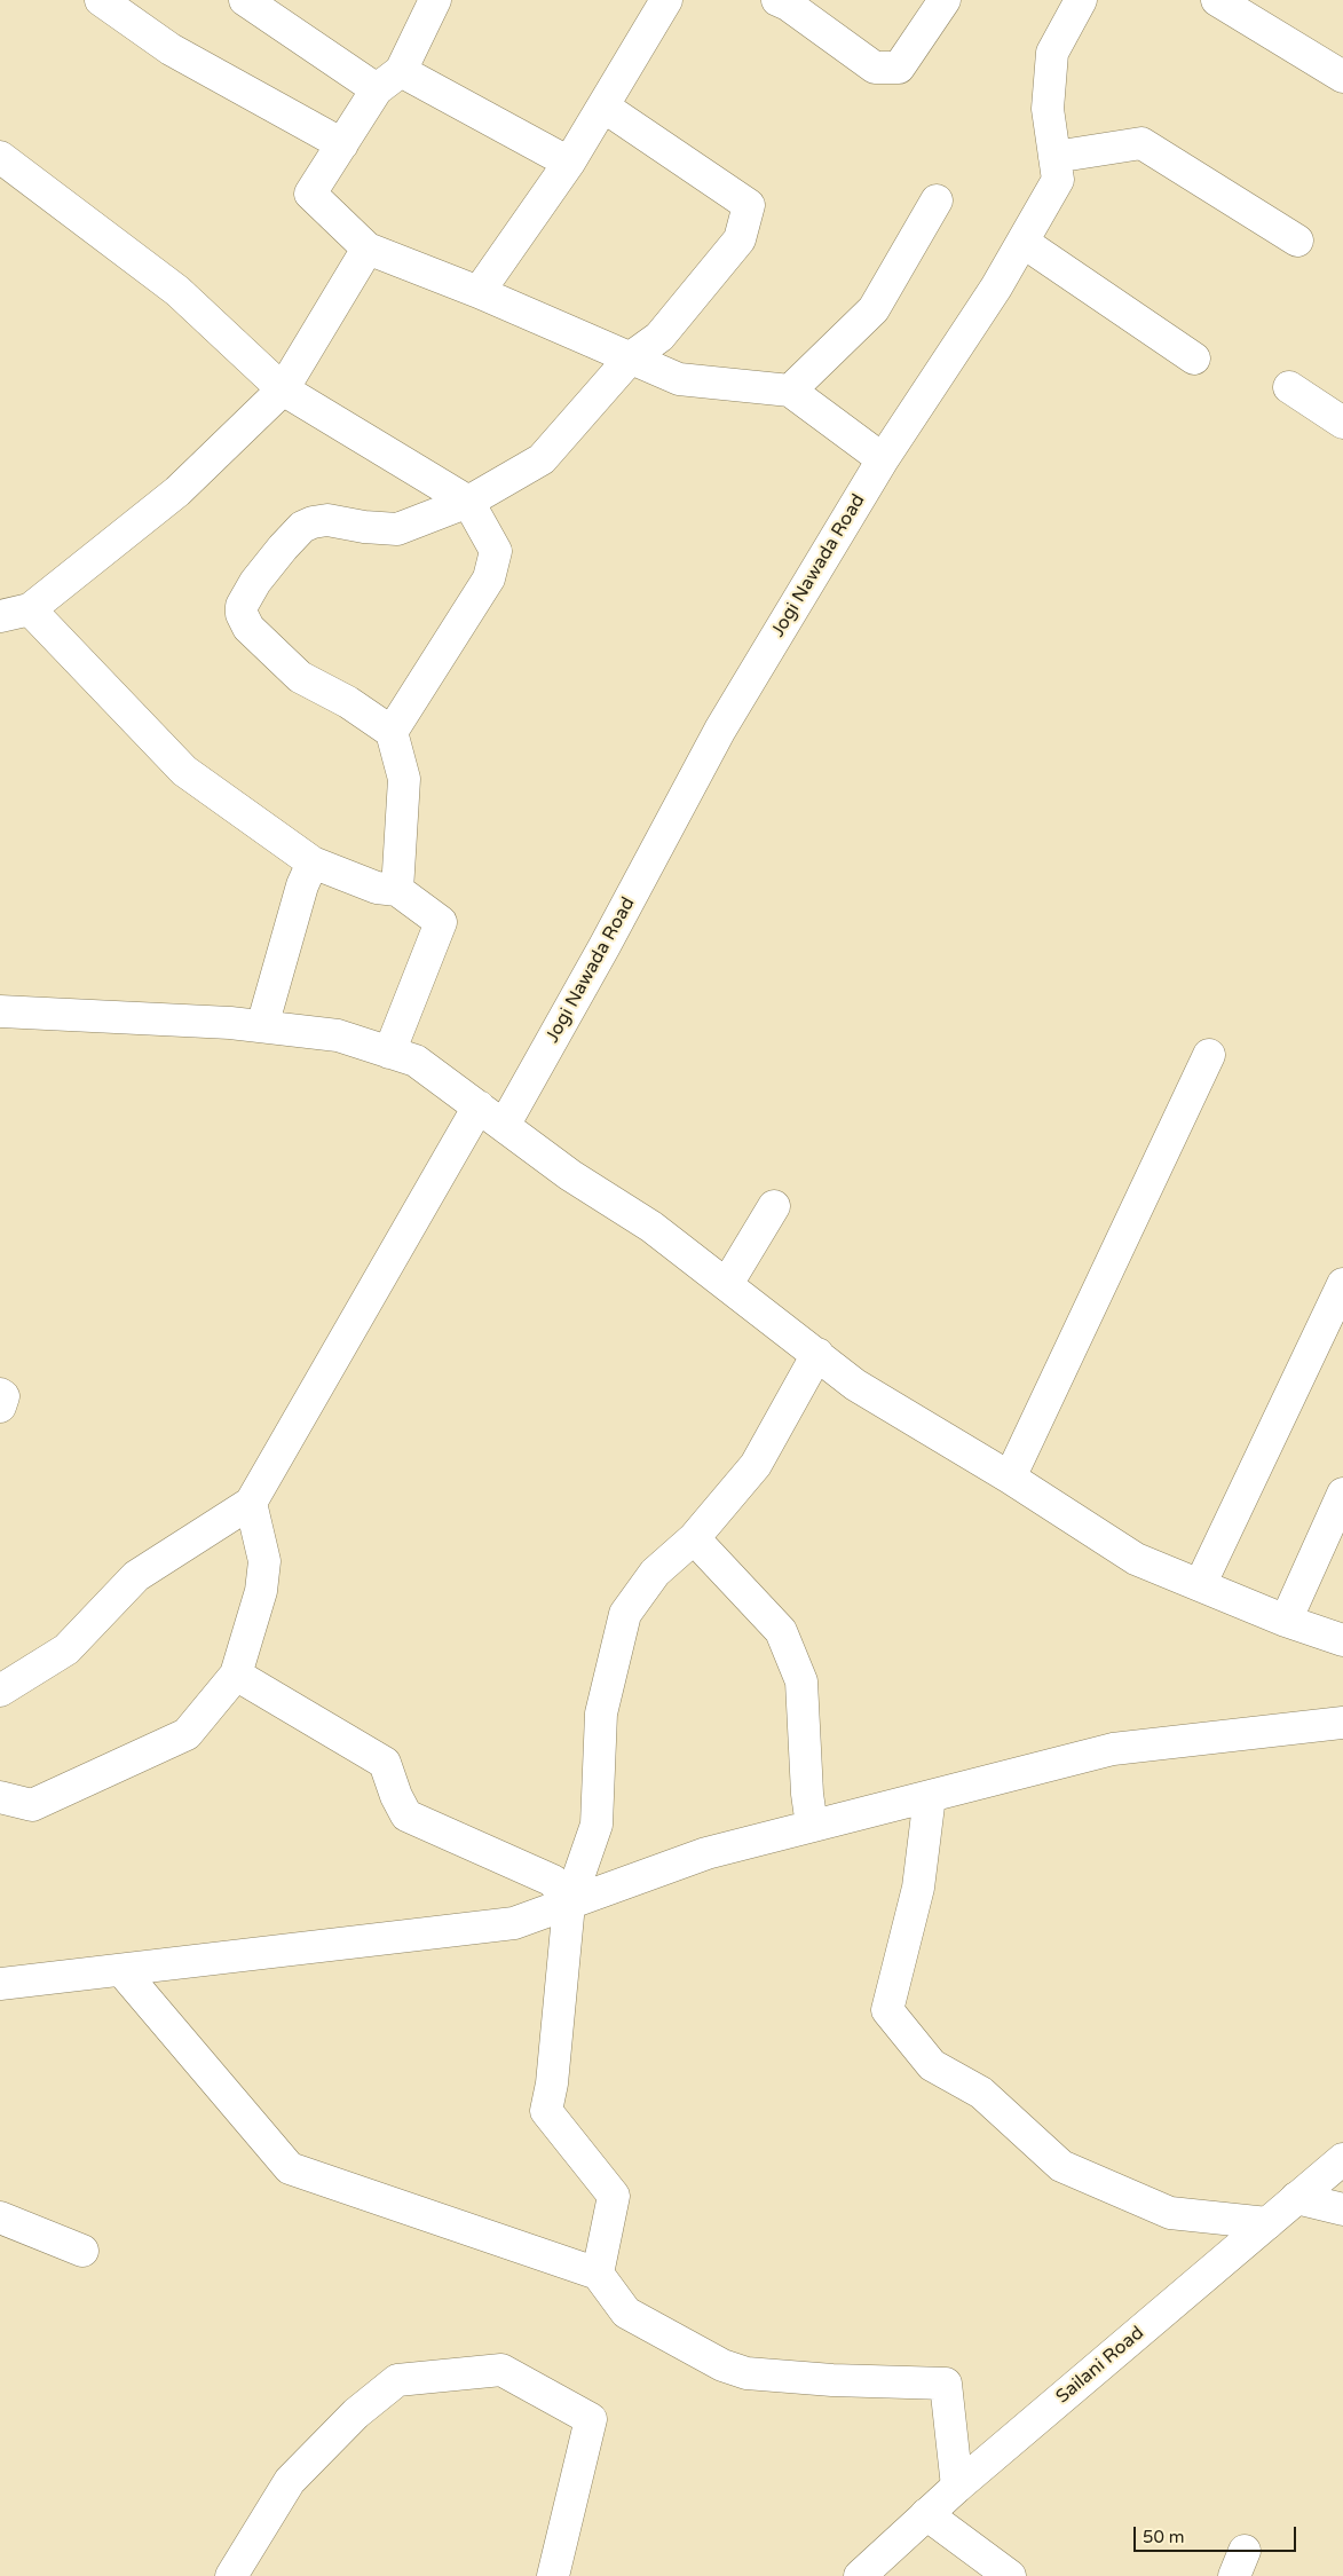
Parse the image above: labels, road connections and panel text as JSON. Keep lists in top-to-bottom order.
{
  "streets": {
    "street": ["Jogi Nawada Road", "Sailani Road"]
  },
  "scale_bar": "50 m"
}
